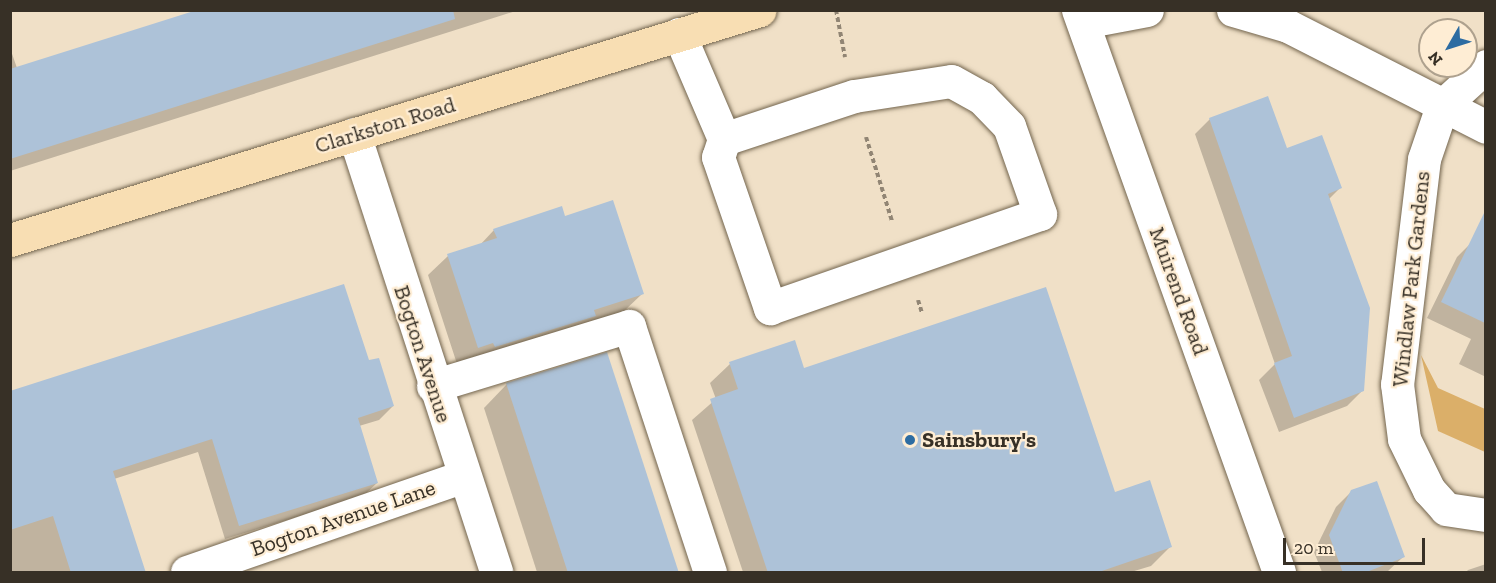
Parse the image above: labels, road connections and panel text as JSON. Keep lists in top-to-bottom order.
{
  "streets": {
    "main road": ["Clarkston Road"],
    "street": [
      "Windlaw Park Gardens",
      "Muirend Road",
      "Bogton Avenue",
      "Bogton Avenue Lane"
    ]
  },
  "crossings": [
    ["Clarkston Road", "Bogton Avenue"],
    ["Bogton Avenue", "Bogton Avenue Lane"]
  ],
  "places": ["Sainsbury's"],
  "scale_bar": "20 m",
  "north": "bottom left"
}
